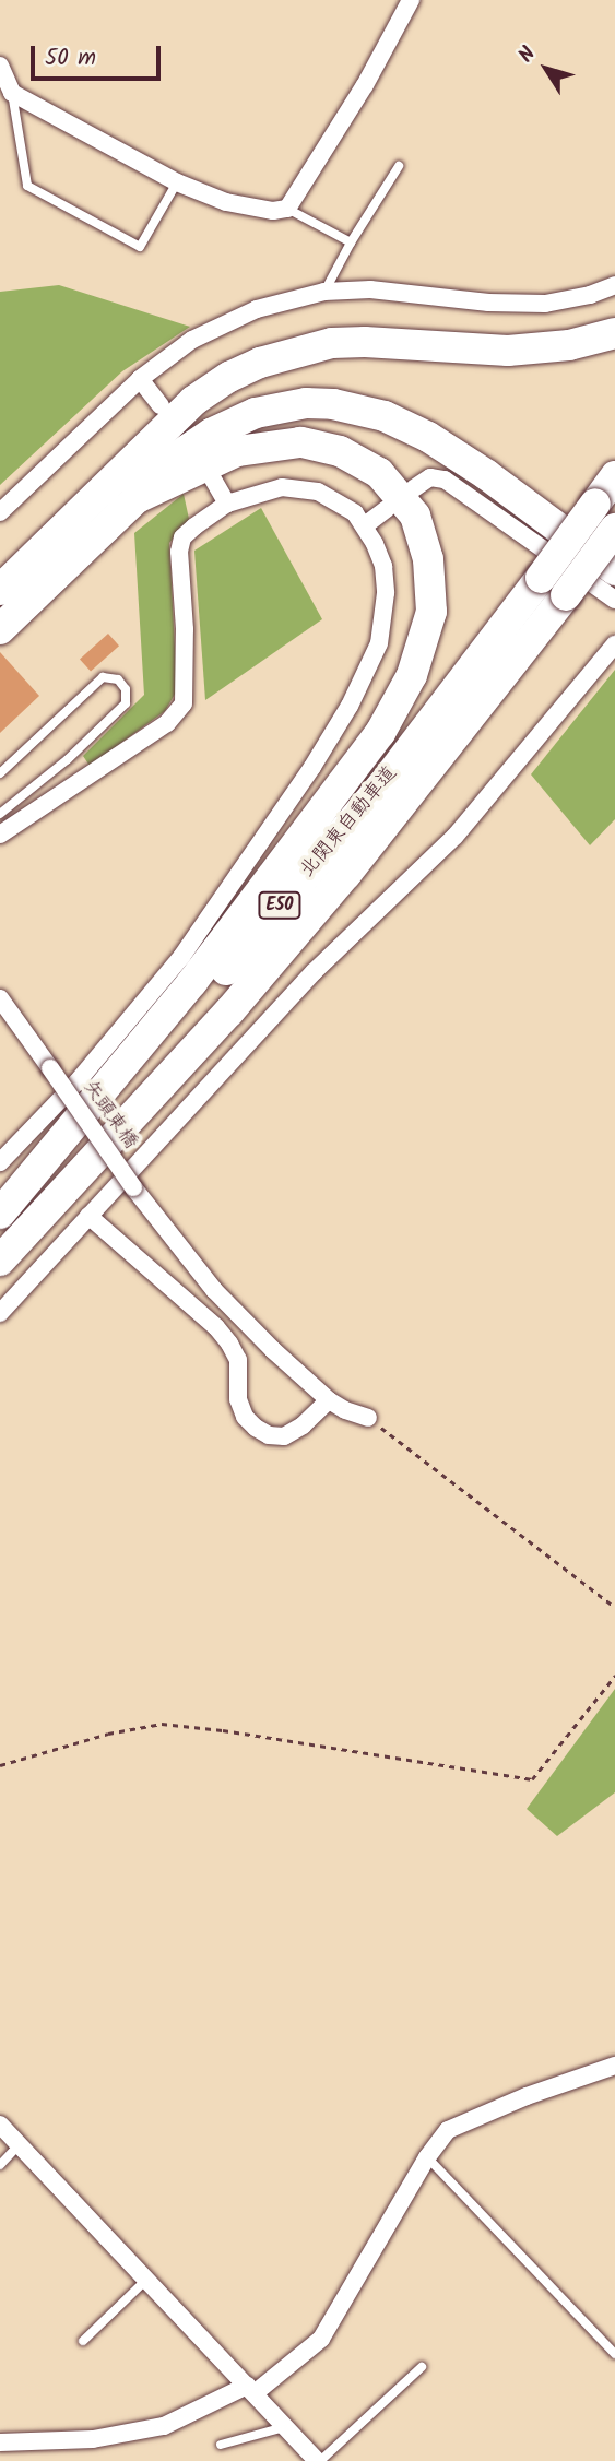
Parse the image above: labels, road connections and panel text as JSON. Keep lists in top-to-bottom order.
{
  "streets": {
    "highway": ["北関東自動車道", "E50"],
    "street": ["矢頭東橋"]
  },
  "scale_bar": "50 m",
  "north": "top left"
}
